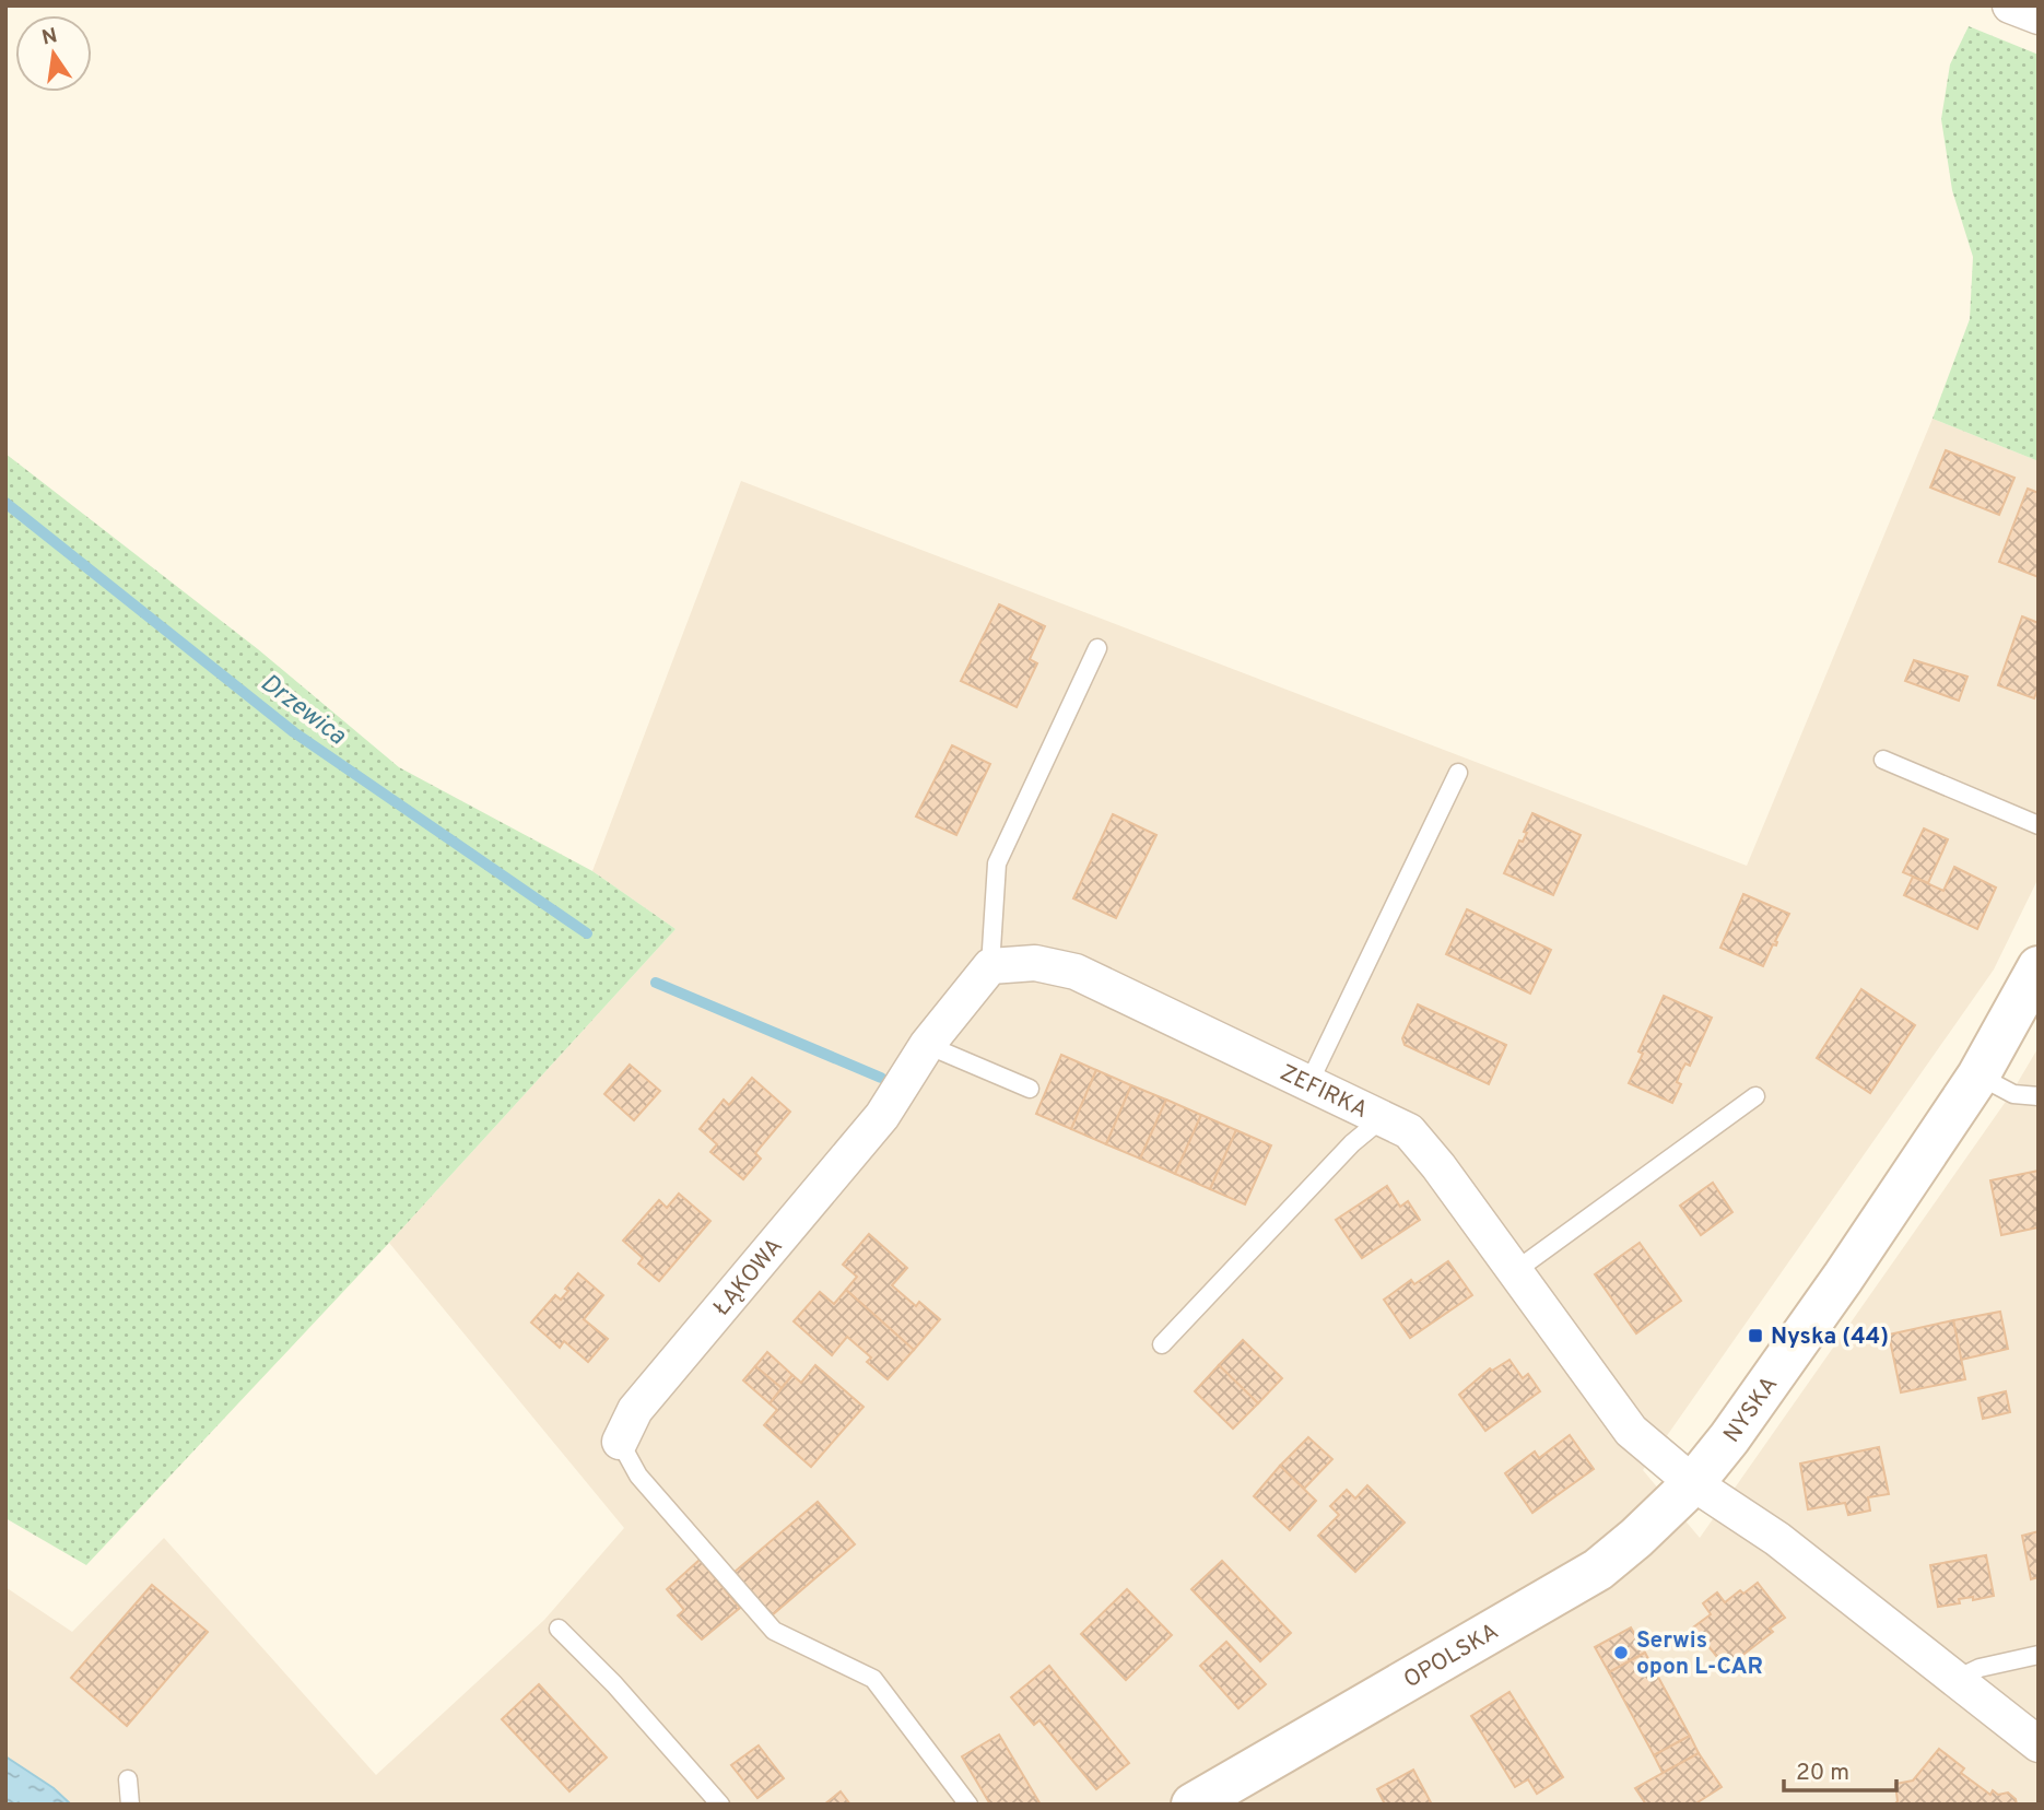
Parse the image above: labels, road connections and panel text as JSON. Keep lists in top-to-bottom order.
{
  "streets": {
    "street": [
      "ZEFIRKA",
      "ŁĄKOWA",
      "NYSKA",
      "OPOLSKA"
    ]
  },
  "crossings": [
    ["ZEFIRKA", "NYSKA"],
    ["ZEFIRKA", "OPOLSKA"],
    ["NYSKA", "OPOLSKA"]
  ],
  "water": ["Drzewica"],
  "places": {
    "transit": ["Nyska (44)"],
    "other": ["Serwis opon L-CAR"]
  },
  "scale_bar": "20 m",
  "north": "top"
}
